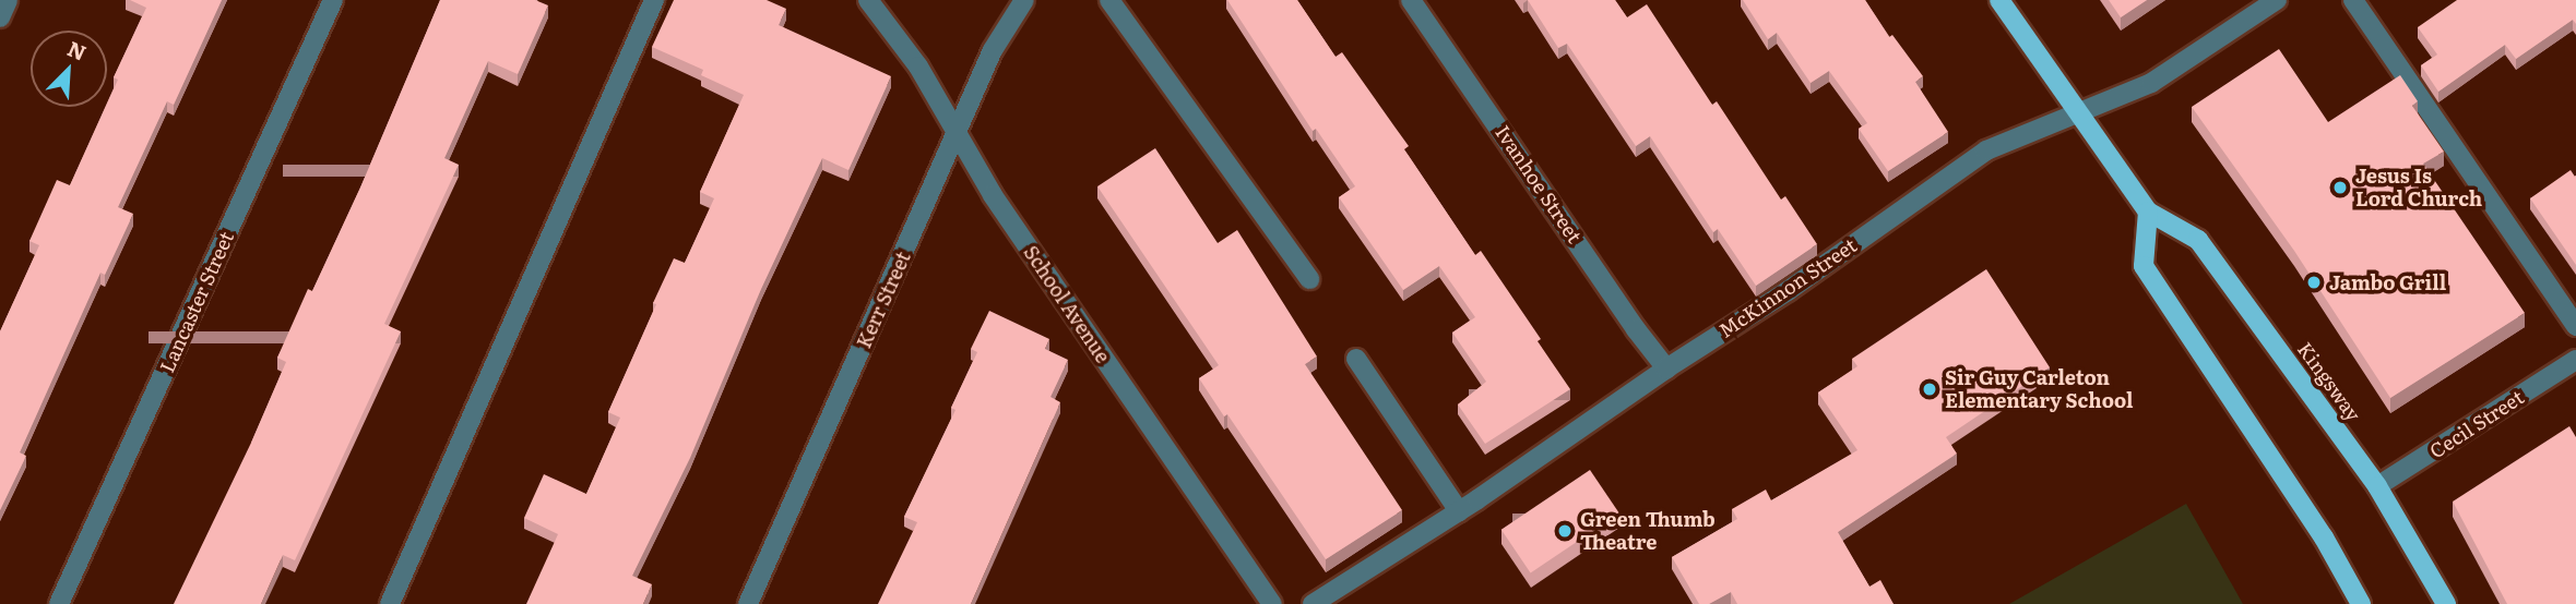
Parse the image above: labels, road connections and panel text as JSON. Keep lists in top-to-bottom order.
{
  "streets": {
    "main road": ["Kingsway"],
    "street": [
      "Ivanhoe Street",
      "McKinnon Street",
      "Kerr Street",
      "Lancaster Street",
      "School Avenue",
      "Cecil Street"
    ]
  },
  "crossings": [
    ["Ivanhoe Street", "McKinnon Street"],
    ["McKinnon Street", "Kingsway"],
    ["Kerr Street", "School Avenue"],
    ["Kingsway", "Cecil Street"]
  ],
  "places": [
    "Jesus Is Lord Church",
    "Jambo Grill",
    "Sir Guy Carleton Elementary School",
    "Green Thumb Theatre"
  ],
  "north": "top right"
}
